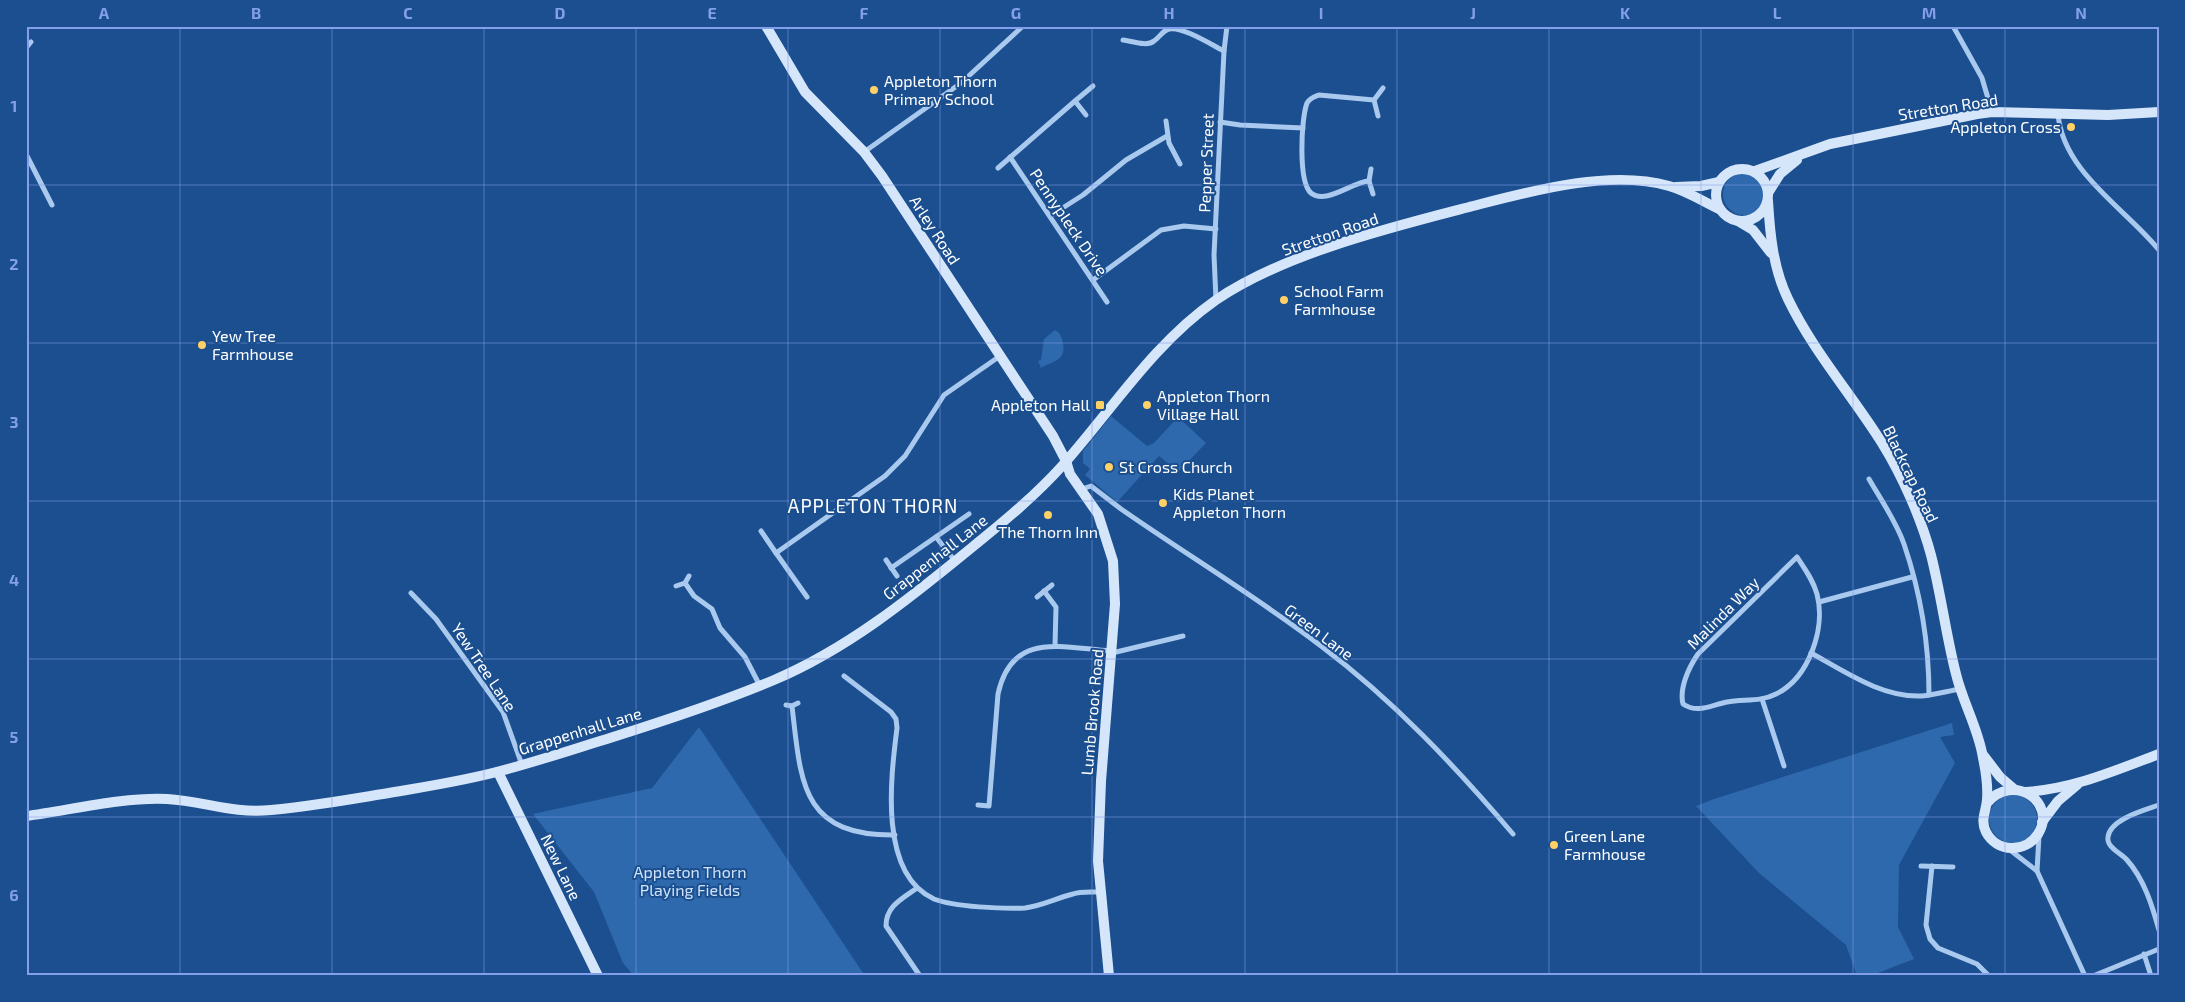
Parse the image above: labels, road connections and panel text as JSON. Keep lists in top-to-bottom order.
{
  "streets": {
    "main road": [
      "Stretton Road",
      "Arley Road",
      "Blackcap Road",
      "Grappenhall Lane",
      "Lumb Brook Road",
      "New Lane"
    ],
    "street": [
      "Pepper Street",
      "Pennypleck Drive",
      "Malinda Way",
      "Green Lane",
      "Yew Tree Lane"
    ]
  },
  "crossings": [
    ["Stretton Road", "Pepper Street"],
    ["Stretton Road", "Arley Road"],
    ["Stretton Road", "Blackcap Road"],
    ["Stretton Road", "Grappenhall Lane"],
    ["Stretton Road", "Lumb Brook Road"],
    ["Arley Road", "Grappenhall Lane"],
    ["Arley Road", "Lumb Brook Road"],
    ["Grappenhall Lane", "Yew Tree Lane"],
    ["Grappenhall Lane", "Lumb Brook Road"],
    ["Grappenhall Lane", "New Lane"],
    ["Green Lane", "Lumb Brook Road"]
  ],
  "districts": ["APPLETON THORN"],
  "parks": ["Appleton Thorn Playing Fields"],
  "places": {
    "other": [
      "Appleton Thorn Primary School",
      "Appleton Cross",
      "School Farm Farmhouse",
      "Yew Tree Farmhouse",
      "Appleton Thorn Village Hall",
      "St Cross Church",
      "Kids Planet Appleton Thorn",
      "The Thorn Inn",
      "Green Lane Farmhouse"
    ],
    "transit": ["Appleton Hall"]
  },
  "grid": {
    "columns": [
      "A",
      "B",
      "C",
      "D",
      "E",
      "F",
      "G",
      "H",
      "I",
      "J",
      "K",
      "L",
      "M",
      "N"
    ],
    "rows": [
      "1",
      "2",
      "3",
      "4",
      "5",
      "6"
    ]
  }
}
